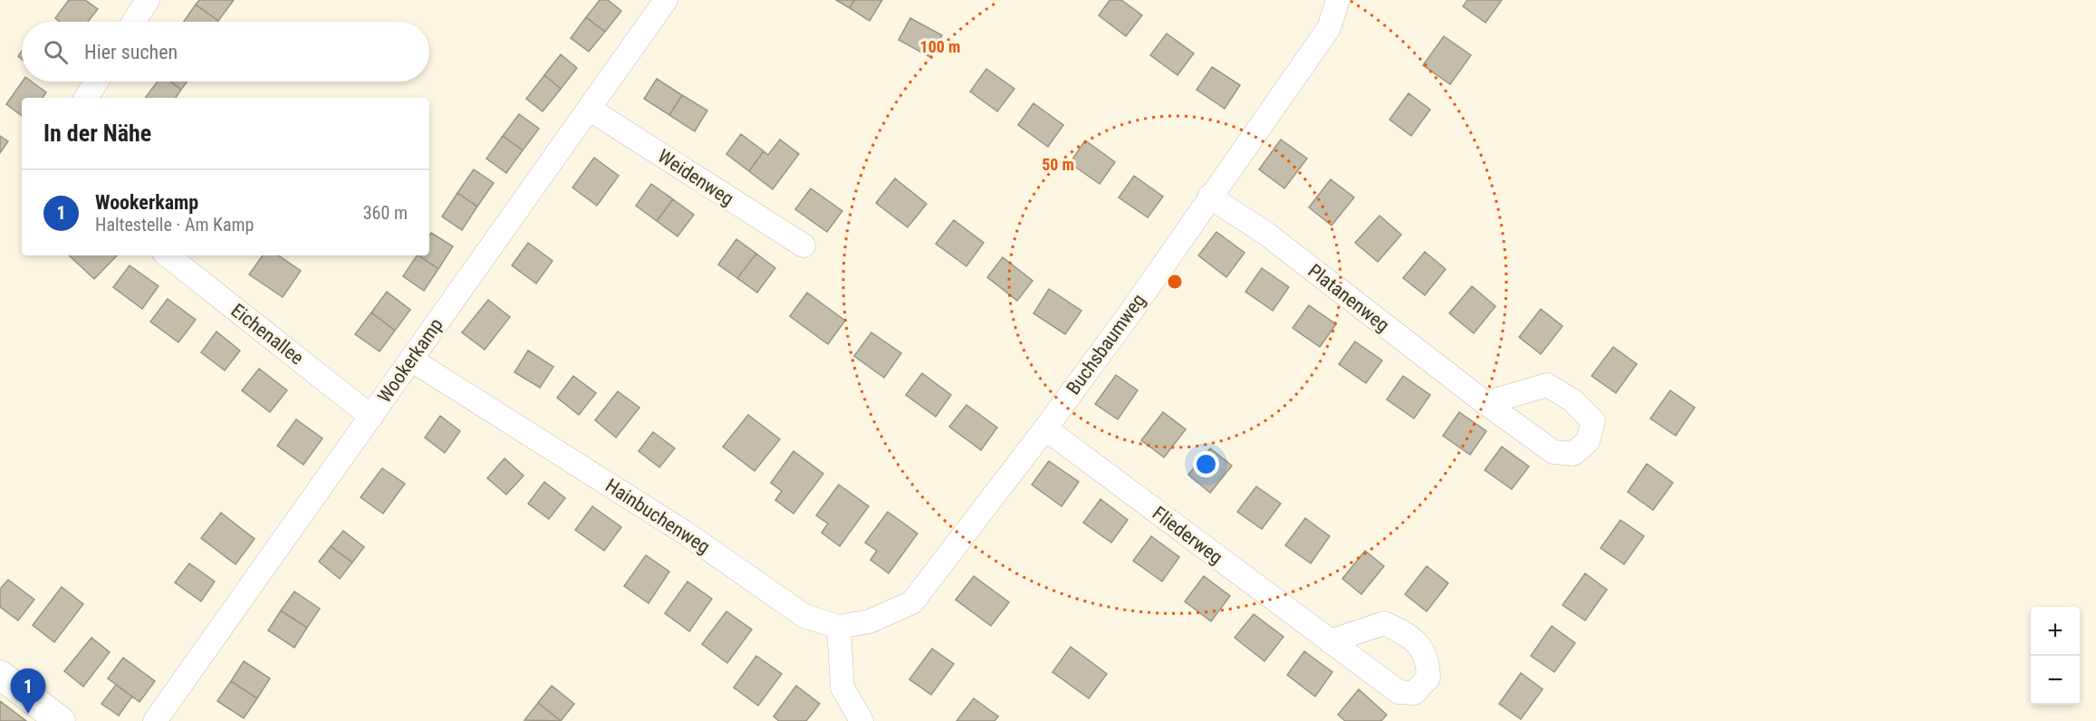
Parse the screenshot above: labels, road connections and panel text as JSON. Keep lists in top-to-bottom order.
{
  "streets": {
    "street": [
      "Weidenweg",
      "Platanenweg",
      "Eichenallee",
      "Buchsbaumweg",
      "Wookerkamp",
      "Hainbuchenweg",
      "Fliederweg"
    ]
  },
  "crossings": [
    ["Weidenweg", "Wookerkamp"],
    ["Platanenweg", "Buchsbaumweg"],
    ["Eichenallee", "Wookerkamp"],
    ["Buchsbaumweg", "Hainbuchenweg"],
    ["Buchsbaumweg", "Fliederweg"],
    ["Wookerkamp", "Hainbuchenweg"]
  ],
  "page": {
    "search": "Hier suchen",
    "heading": "In der Nähe",
    "list": [
      {
        "mark": "1",
        "name": "Wookerkamp",
        "note": "Haltestelle · Am Kamp",
        "value": "360 m"
      }
    ],
    "map_buttons": ["+", "−"],
    "pins": "1"
  },
  "rings": ["100 m", "50 m"]
}
